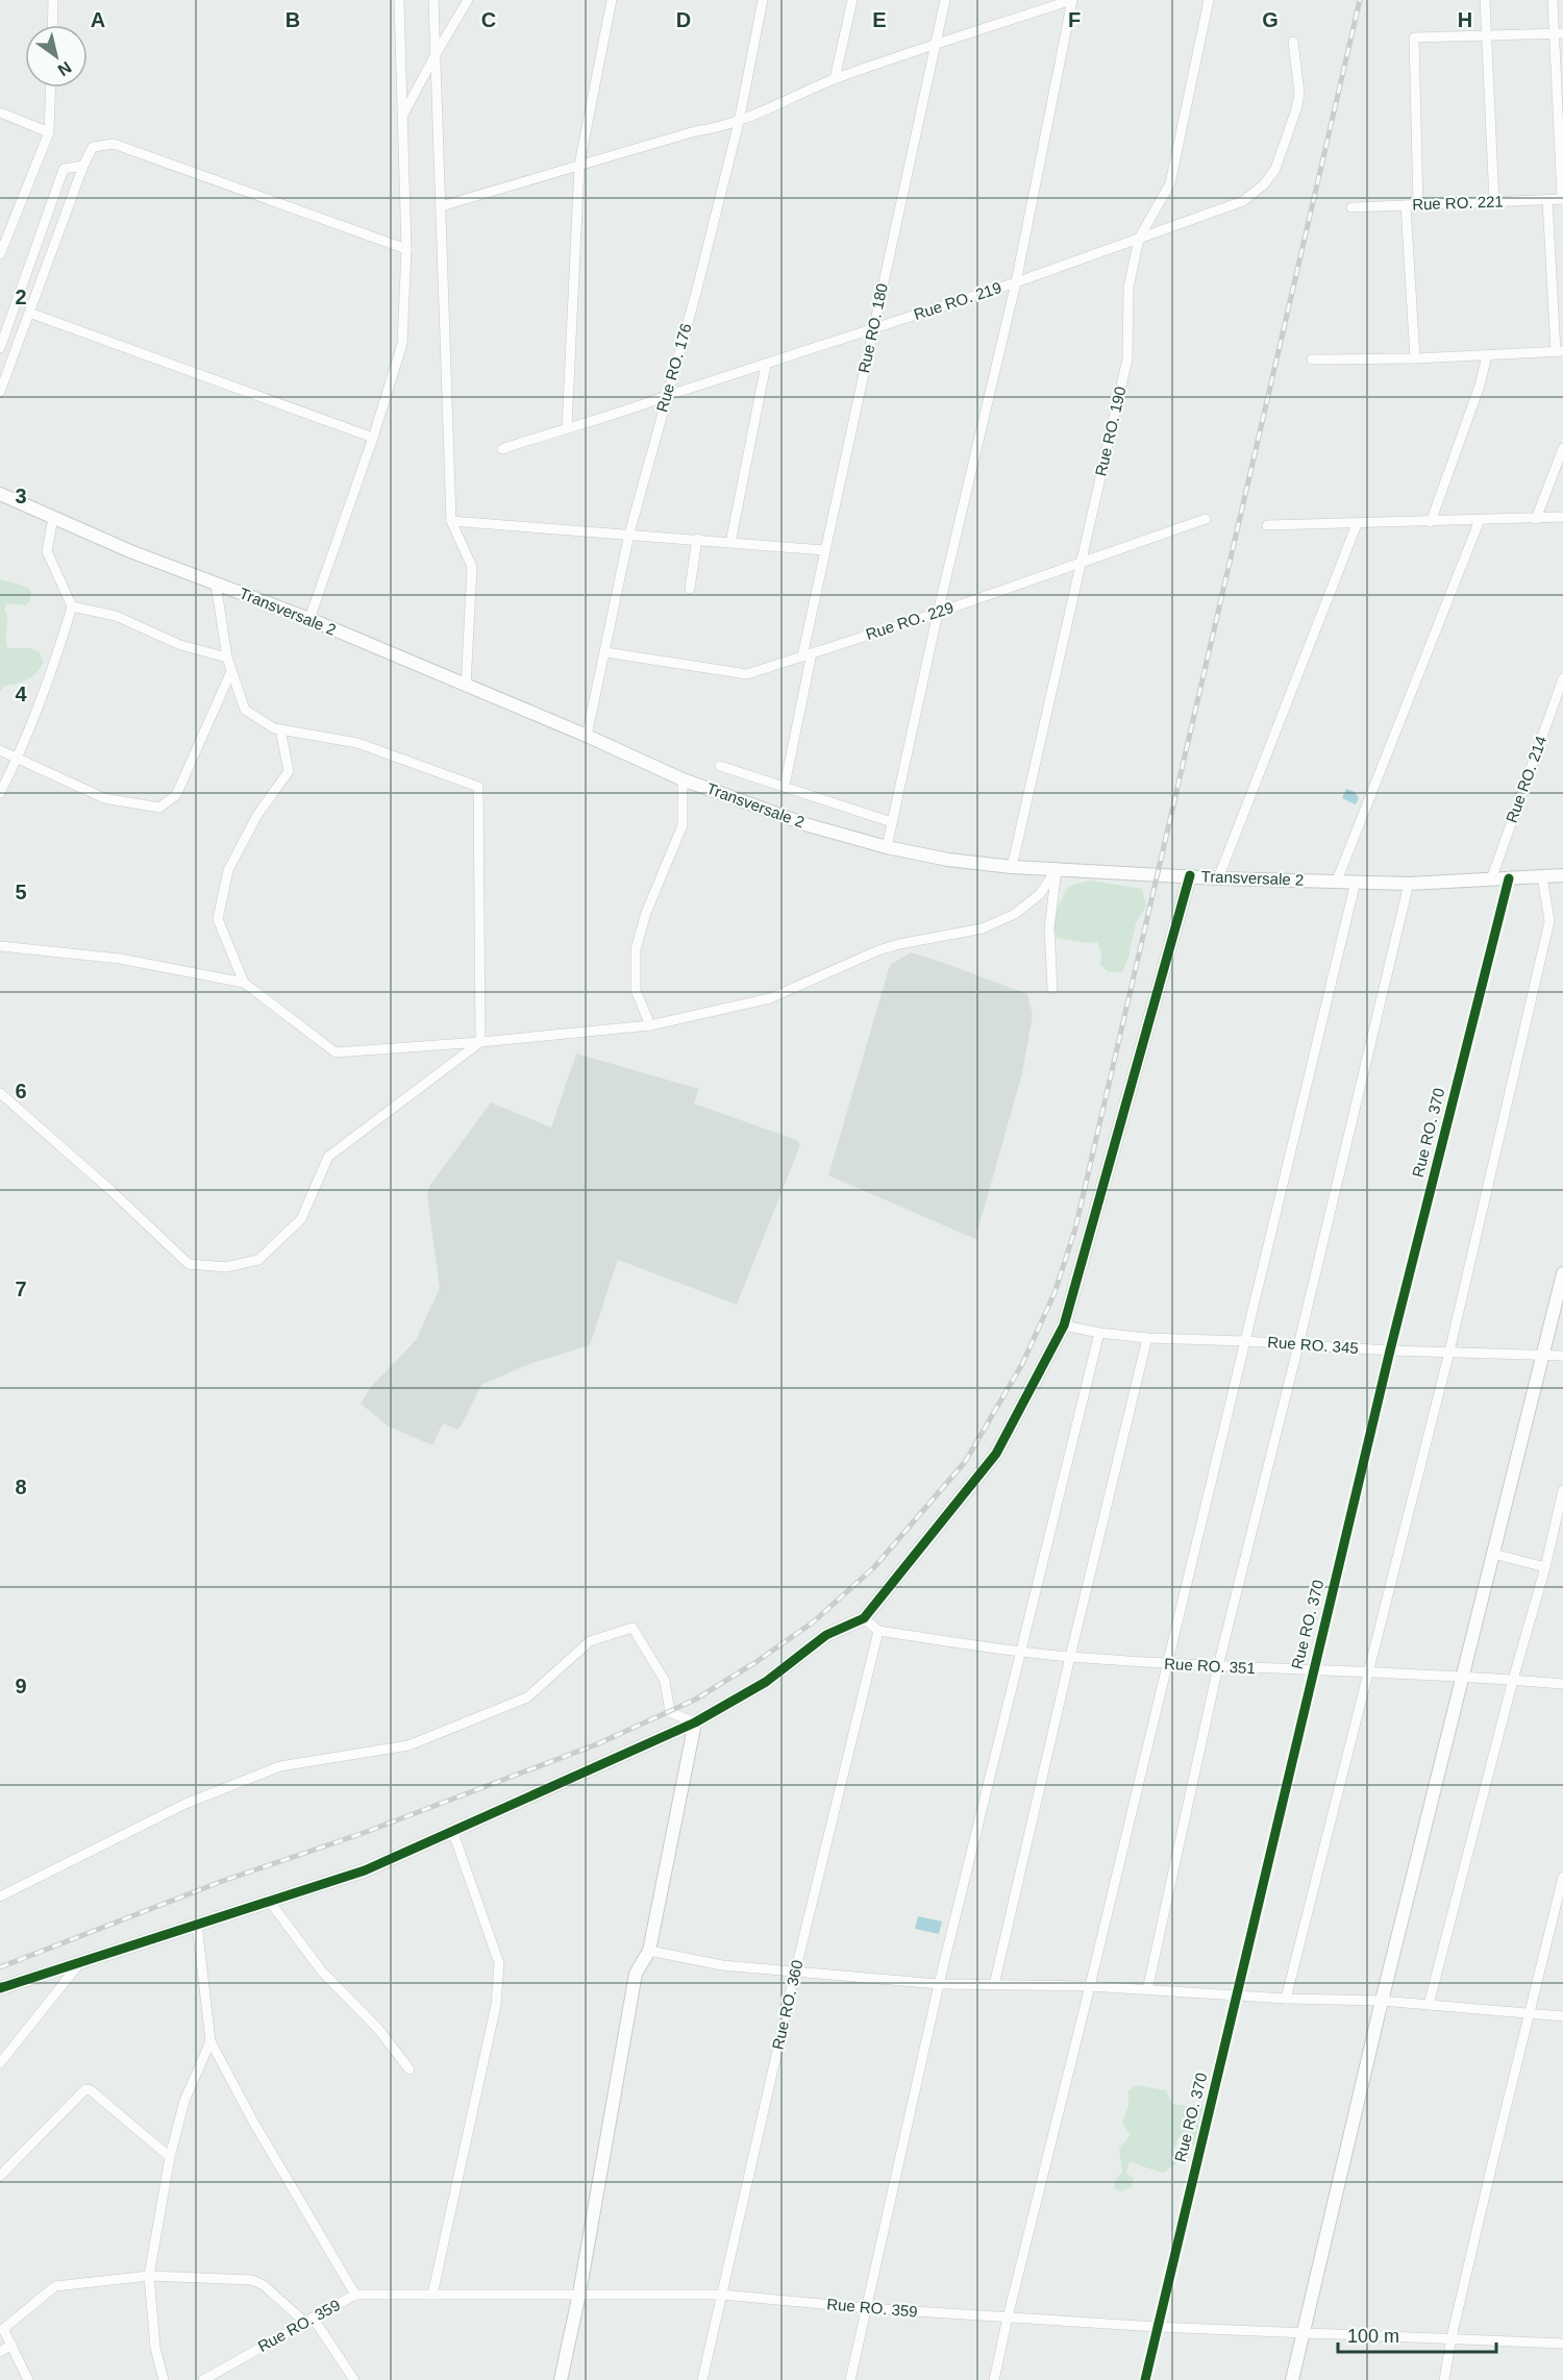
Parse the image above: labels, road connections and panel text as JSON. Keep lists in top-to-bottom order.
{
  "streets": {
    "street": [
      "Rue RO. 221",
      "Rue RO. 219",
      "Rue RO. 180",
      "Rue RO. 176",
      "Rue RO. 190",
      "Transversale 2",
      "Rue RO. 229",
      "Rue RO. 214",
      "Rue RO. 370",
      "Rue RO. 345",
      "Rue RO. 351",
      "Rue RO. 360",
      "Rue RO. 359"
    ]
  },
  "crossings": [
    ["Rue RO. 219", "Rue RO. 180"],
    ["Rue RO. 219", "Rue RO. 176"],
    ["Rue RO. 219", "Rue RO. 190"],
    ["Rue RO. 180", "Rue RO. 229"],
    ["Rue RO. 176", "Transversale 2"],
    ["Rue RO. 176", "Rue RO. 229"],
    ["Rue RO. 190", "Transversale 2"],
    ["Rue RO. 190", "Rue RO. 229"],
    ["Transversale 2", "Rue RO. 214"],
    ["Transversale 2", "Rue RO. 370"],
    ["Rue RO. 370", "Rue RO. 345"],
    ["Rue RO. 370", "Rue RO. 351"],
    ["Rue RO. 370", "Rue RO. 359"],
    ["Rue RO. 351", "Rue RO. 360"],
    ["Rue RO. 360", "Rue RO. 359"]
  ],
  "scale_bar": "100 m",
  "north": "bottom right",
  "grid": {
    "columns": [
      "A",
      "B",
      "C",
      "D",
      "E",
      "F",
      "G",
      "H"
    ],
    "rows": [
      "2",
      "3",
      "4",
      "5",
      "6",
      "7",
      "8",
      "9"
    ]
  }
}
